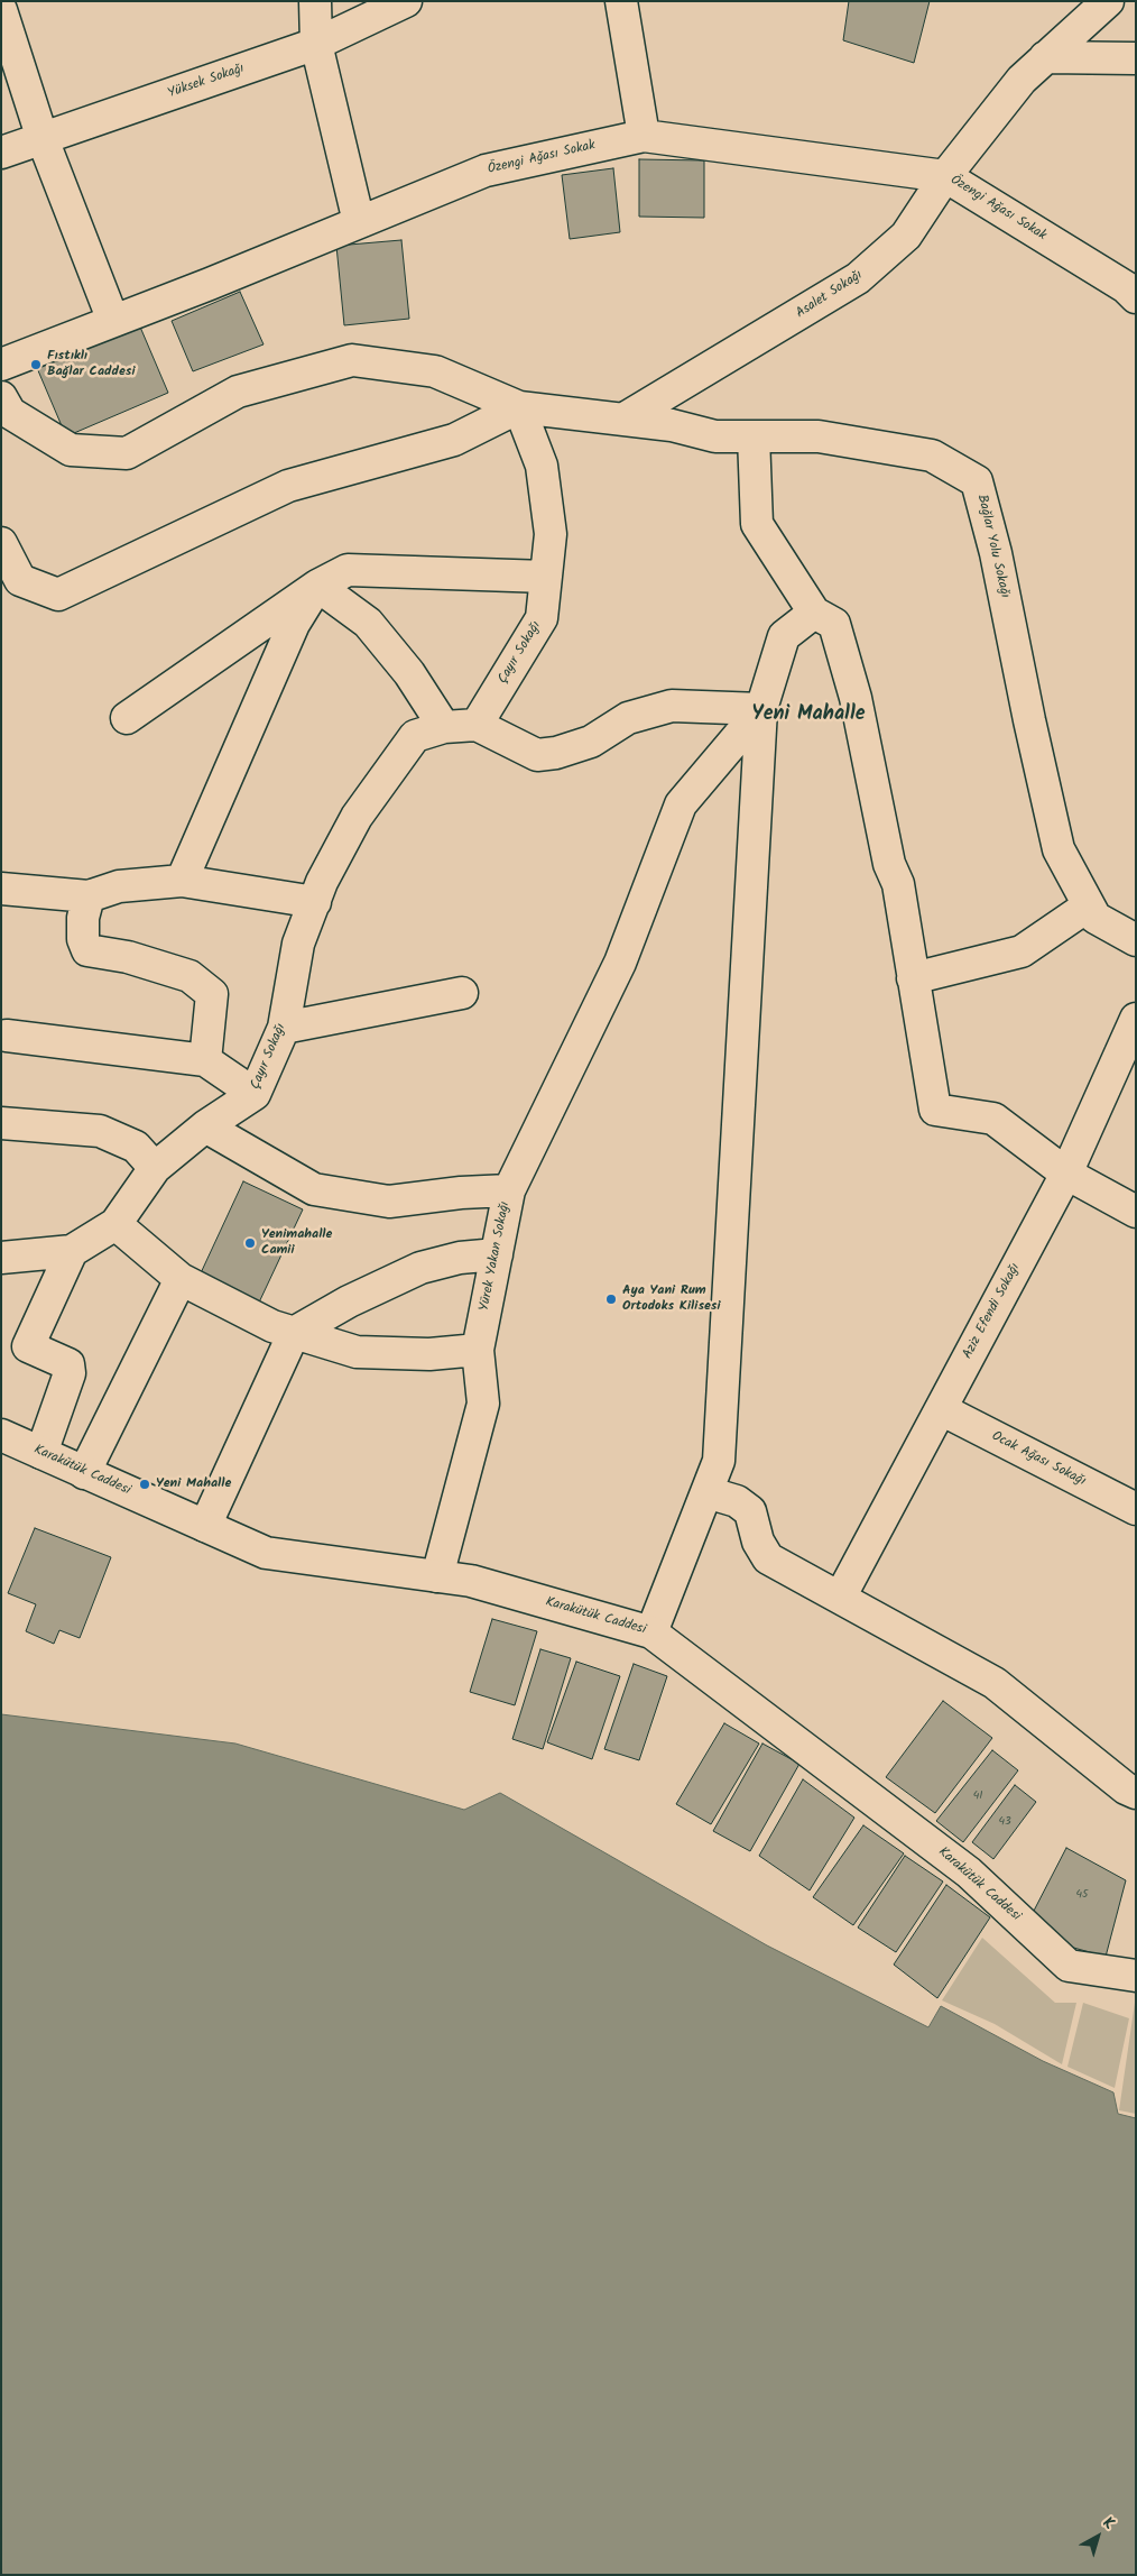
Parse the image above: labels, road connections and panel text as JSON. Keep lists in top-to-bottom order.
{
  "streets": {
    "street": [
      "Yüksek Sokağı",
      "Özengi Ağası Sokak",
      "Asalet Sokağı",
      "Bağlar Yolu Sokağı",
      "Çayır Sokağı",
      "Yürek Yakan Sokağı",
      "Aziz Efendi Sokağı",
      "Ocak Ağası Sokağı",
      "Karakütük Caddesi"
    ]
  },
  "crossings": [
    ["Özengi Ağası Sokak", "Asalet Sokağı"],
    ["Asalet Sokağı", "Bağlar Yolu Sokağı"],
    ["Bağlar Yolu Sokağı", "Çayır Sokağı"],
    ["Yürek Yakan Sokağı", "Karakütük Caddesi"],
    ["Aziz Efendi Sokağı", "Ocak Ağası Sokağı"]
  ],
  "districts": ["Yeni Mahalle"],
  "places": [
    "Fıstıklı Bağlar Caddesi",
    "Yenimahalle Camii",
    "Aya Yani Rum Ortodoks Kilisesi",
    "Yeni Mahalle"
  ],
  "house_numbers": ["41", "43", "45"],
  "north": "top right"
}
